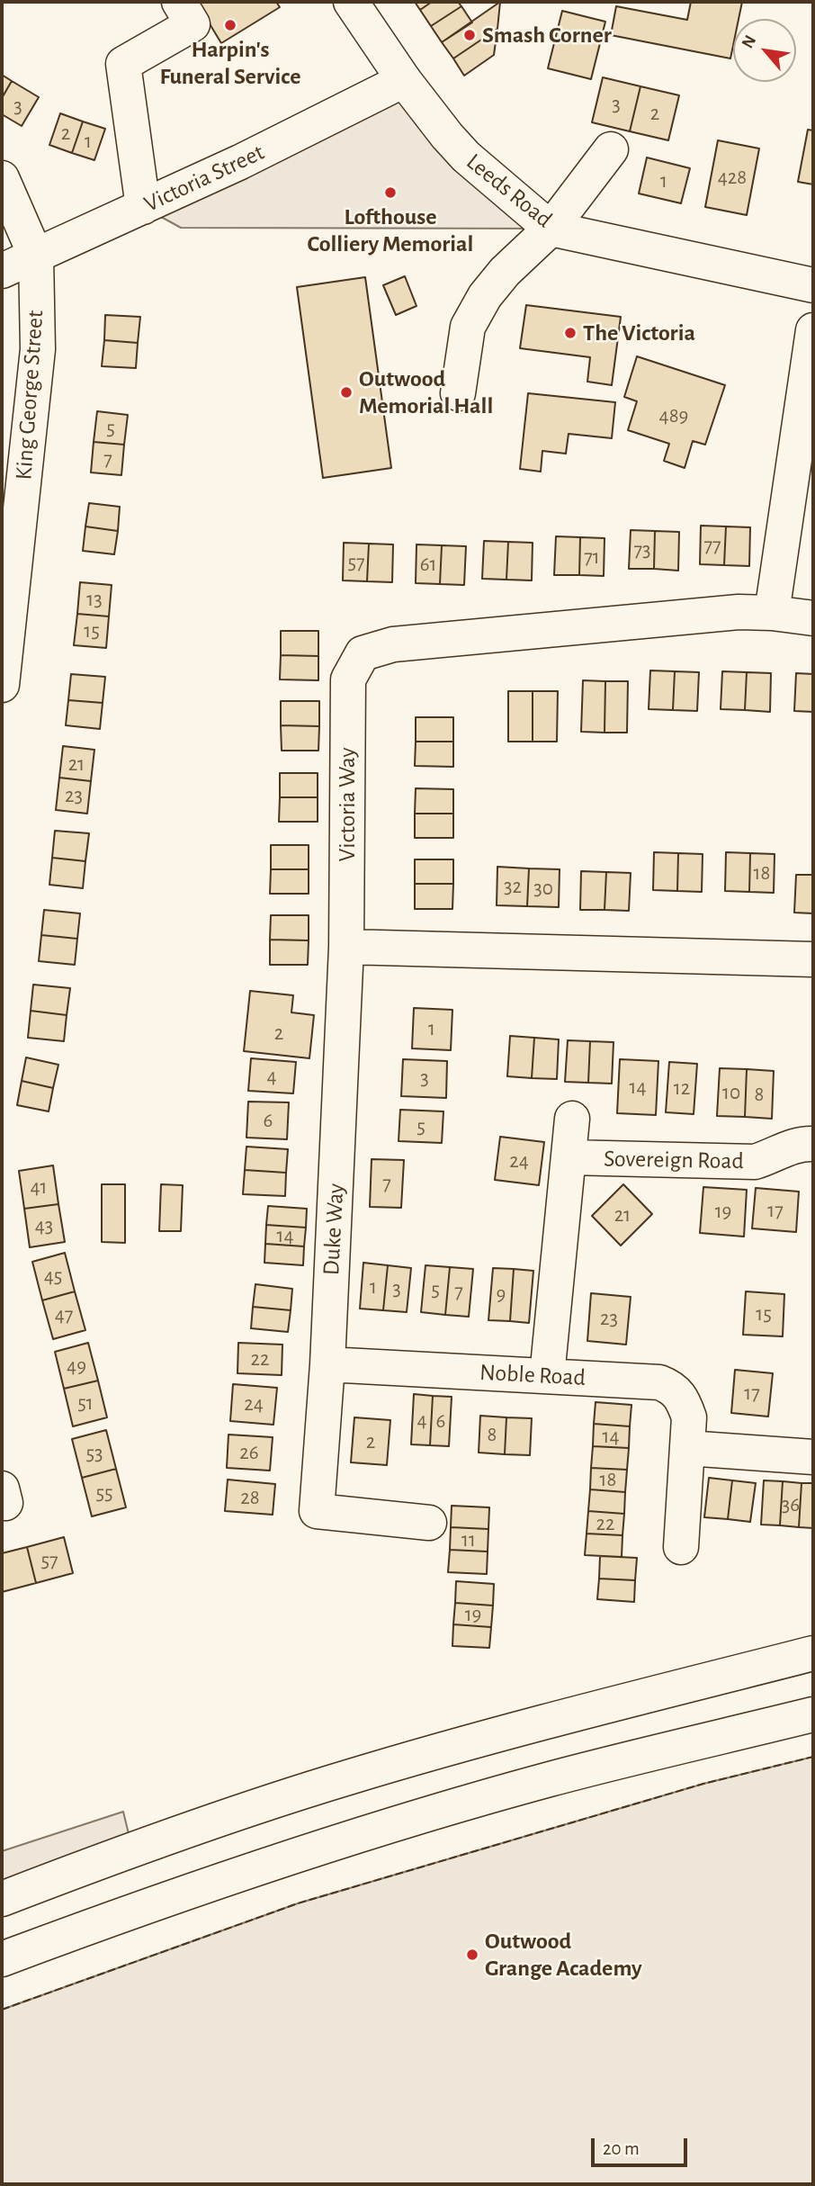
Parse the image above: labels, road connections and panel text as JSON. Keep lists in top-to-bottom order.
{
  "streets": {
    "main road": [
      "Victoria Street",
      "Leeds Road",
      "King George Street",
      "Victoria Way",
      "Sovereign Road",
      "Duke Way",
      "Noble Road"
    ]
  },
  "crossings": [
    ["Victoria Street", "Leeds Road"],
    ["Victoria Street", "King George Street"],
    ["Victoria Way", "Duke Way"],
    ["Sovereign Road", "Noble Road"],
    ["Duke Way", "Noble Road"]
  ],
  "places": [
    "Harpin's Funeral Service",
    "Smash Corner",
    "Lofthouse Colliery Memorial",
    "The Victoria",
    "Outwood Memorial Hall",
    "Outwood Grange Academy"
  ],
  "house_numbers": [
    "3",
    "3",
    "2",
    "2",
    "1",
    "428",
    "1",
    "489",
    "5",
    "7",
    "77",
    "73",
    "71",
    "57",
    "61",
    "13",
    "15",
    "21",
    "23",
    "18",
    "32",
    "30",
    "1",
    "2",
    "4",
    "3",
    "14",
    "12",
    "10",
    "8",
    "6",
    "5",
    "24",
    "7",
    "41",
    "17",
    "19",
    "21",
    "43",
    "14",
    "45",
    "1",
    "3",
    "5",
    "7",
    "9",
    "15",
    "47",
    "23",
    "22",
    "49",
    "17",
    "51",
    "24",
    "4",
    "6",
    "8",
    "14",
    "2",
    "26",
    "53",
    "18",
    "55",
    "28",
    "36",
    "22",
    "11",
    "57",
    "19"
  ],
  "scale_bar": "20 m",
  "north": "top left"
}
